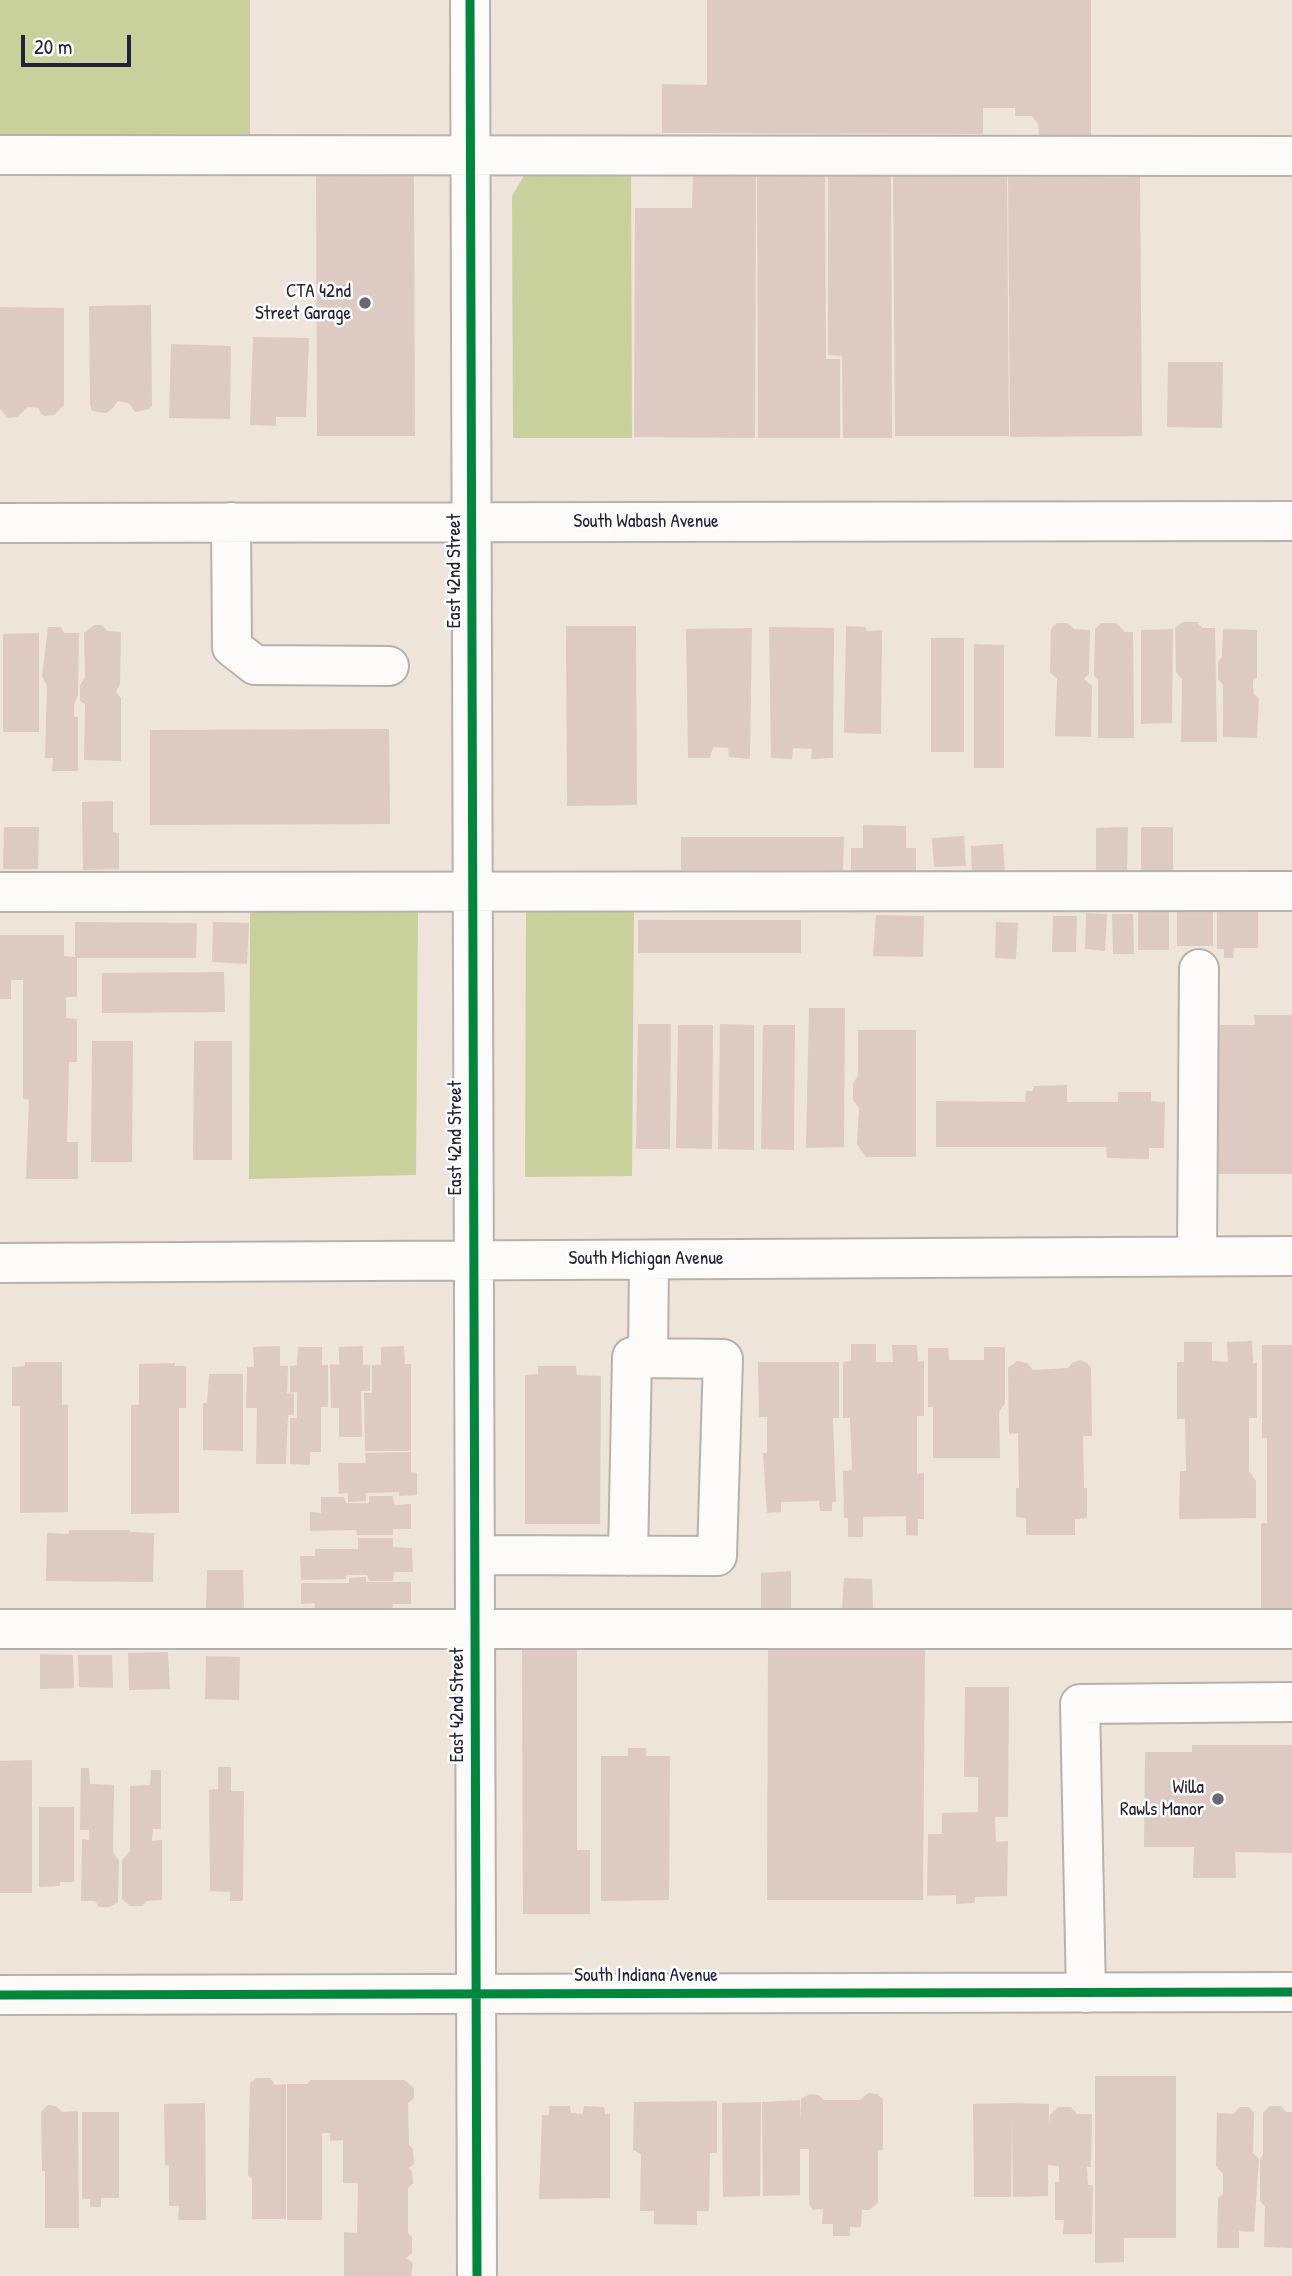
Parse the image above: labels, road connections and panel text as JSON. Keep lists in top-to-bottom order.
{
  "streets": {
    "street": [
      "South Wabash Avenue",
      "East 42nd Street",
      "South Michigan Avenue",
      "South Indiana Avenue"
    ]
  },
  "crossings": [
    ["South Wabash Avenue", "East 42nd Street"],
    ["East 42nd Street", "South Michigan Avenue"],
    ["East 42nd Street", "South Indiana Avenue"]
  ],
  "places": ["CTA 42nd Street Garage", "Willa Rawls Manor"],
  "scale_bar": "20 m"
}
